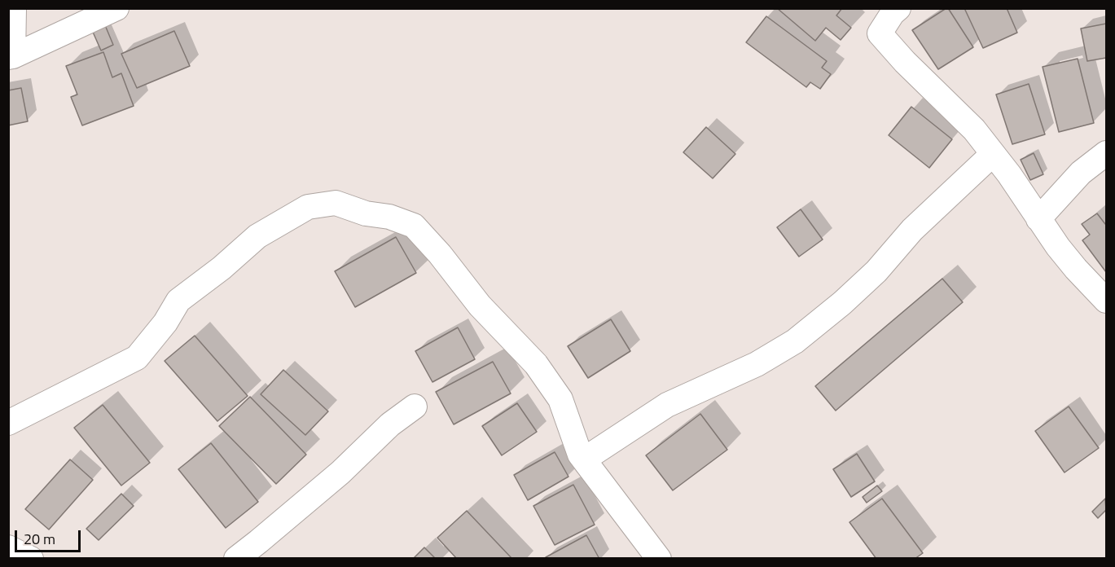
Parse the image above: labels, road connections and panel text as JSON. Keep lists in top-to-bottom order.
{
  "scale_bar": "20 m"
}
